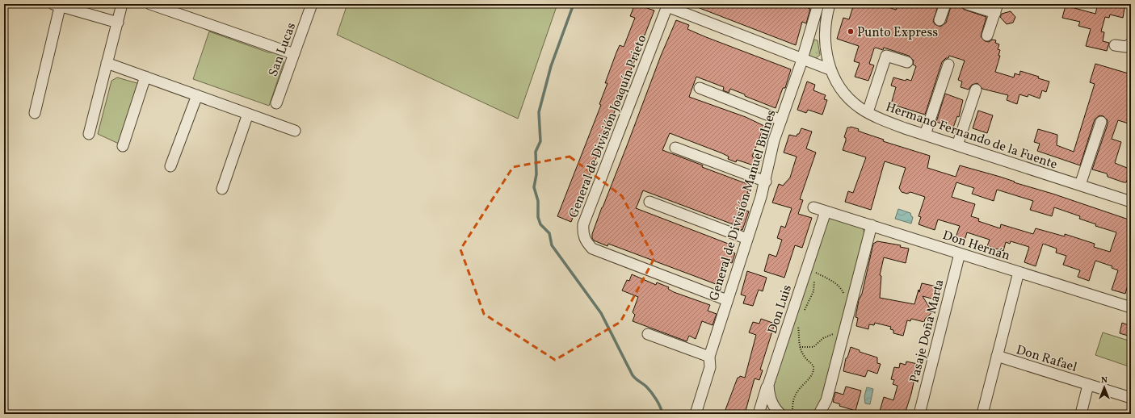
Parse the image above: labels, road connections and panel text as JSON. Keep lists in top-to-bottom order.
{
  "streets": {
    "street": [
      "San Lucas",
      "General de División Joaquín Prieto",
      "Hermano Fernando de la Fuente",
      "General de División Manuel Bulnes",
      "Don Hernán",
      "Don Luis",
      "Pasaje Doña Marta",
      "Don Rafael"
    ]
  },
  "crossings": [
    ["General de División Joaquín Prieto", "General de División Manuel Bulnes"],
    ["Don Hernán", "Don Luis"],
    ["Don Hernán", "Pasaje Doña Marta"],
    ["Don Hernán", "Don Rafael"]
  ],
  "places": ["Punto Express"],
  "north": "top"
}
